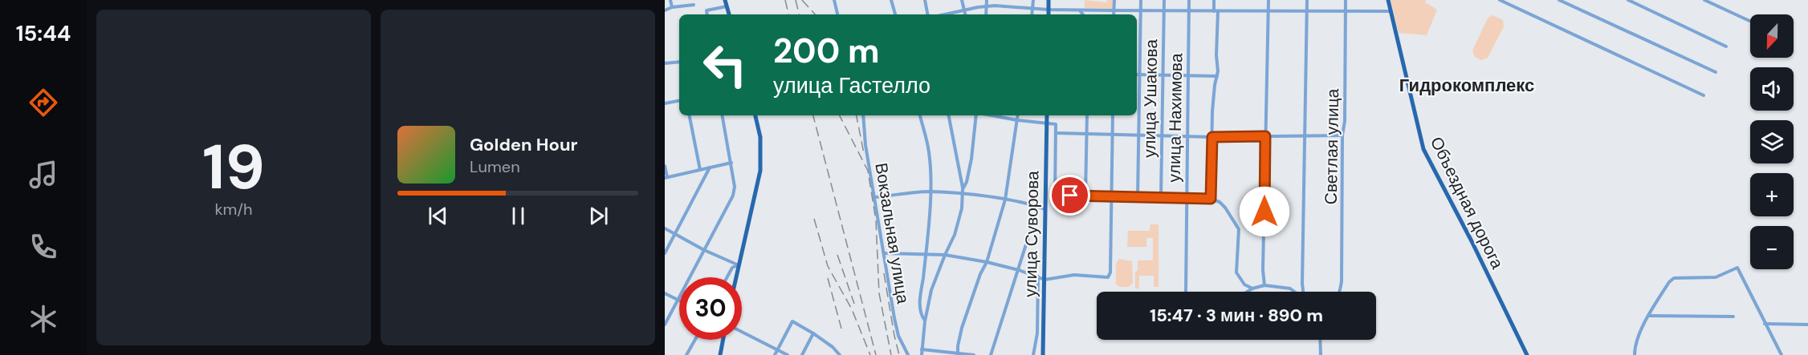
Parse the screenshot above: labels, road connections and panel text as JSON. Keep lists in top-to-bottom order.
{
  "streets": {
    "main road": ["Объездная дорога", "улица Суворова"],
    "street": [
      "улица Ушакова",
      "улица Нахимова",
      "Светлая улица",
      "Вокзальная улица"
    ]
  },
  "districts": ["Гидрокомплекс"],
  "north": "bottom",
  "page": {
    "tabs": "15:44",
    "tile": ["19", "km/h"],
    "map_buttons": ["+", "−"],
    "turn": ["200 m", "улица Гастелло"],
    "song": ["Golden Hour", "Lumen"],
    "limit": "30",
    "trip": "15:47 · 3 мин · 890 m"
  }
}
